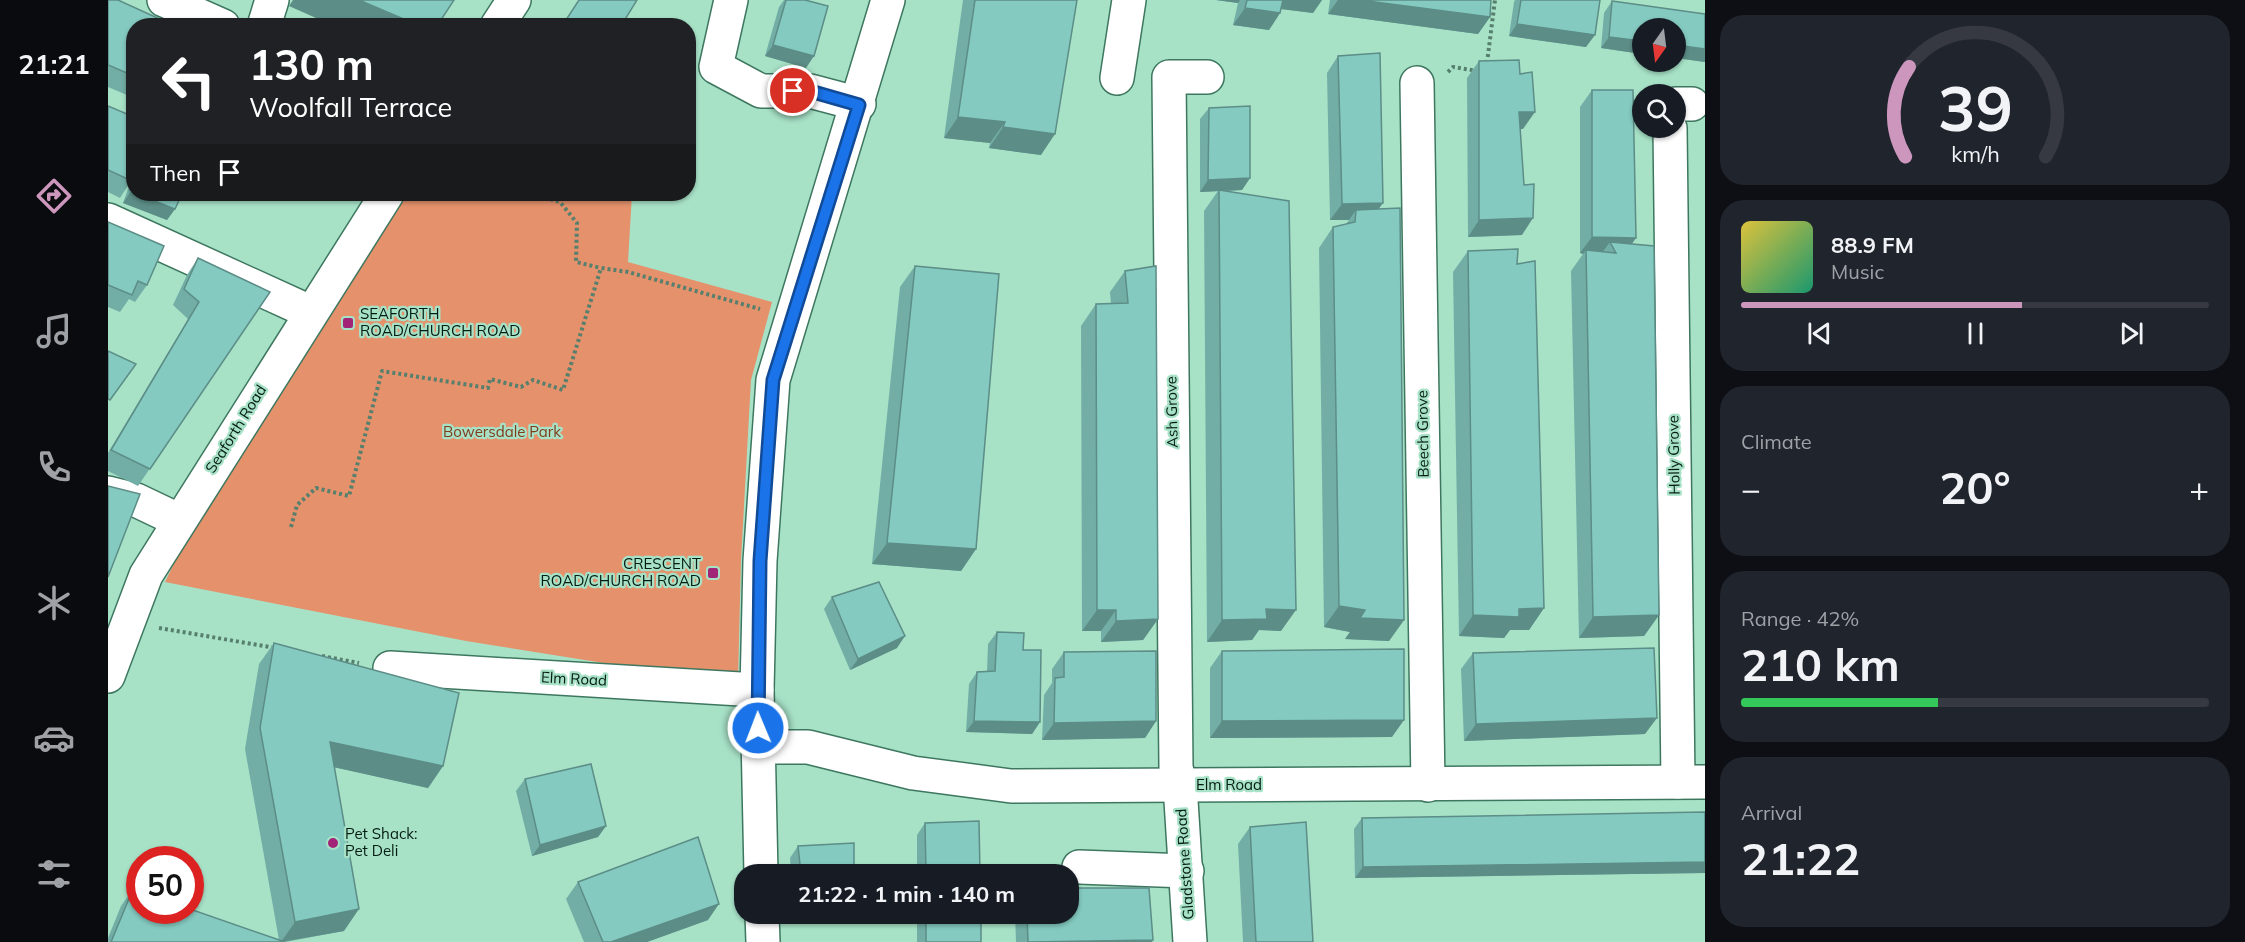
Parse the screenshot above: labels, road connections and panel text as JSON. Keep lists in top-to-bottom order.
{
  "streets": {
    "street": [
      "Ash Grove",
      "Seaforth Road",
      "Beech Grove",
      "Holly Grove",
      "Elm Road",
      "Gladstone Road"
    ]
  },
  "crossings": [
    ["Ash Grove", "Elm Road"],
    ["Ash Grove", "Gladstone Road"],
    ["Beech Grove", "Elm Road"],
    ["Holly Grove", "Elm Road"],
    ["Elm Road", "Gladstone Road"]
  ],
  "parks": ["Bowersdale Park"],
  "places": {
    "transit": ["SEAFORTH ROAD/CHURCH ROAD", "CRESCENT ROAD/CHURCH ROAD"],
    "other": ["Pet Shack: Pet Deli"]
  },
  "north": "bottom",
  "page": {
    "tabs": "21:21",
    "turn": ["130 m", "Woolfall Terrace"],
    "then": "Then",
    "song": ["88.9 FM", "Music"],
    "tile": [
      "Climate",
      ["Range · 42%", "210 km"],
      ["Arrival", "21:22"]
    ],
    "heat": ["−", "20°", "+"],
    "limit": "50",
    "trip": "21:22 · 1 min · 140 m",
    "gauge": ["39", "km/h"]
  }
}
